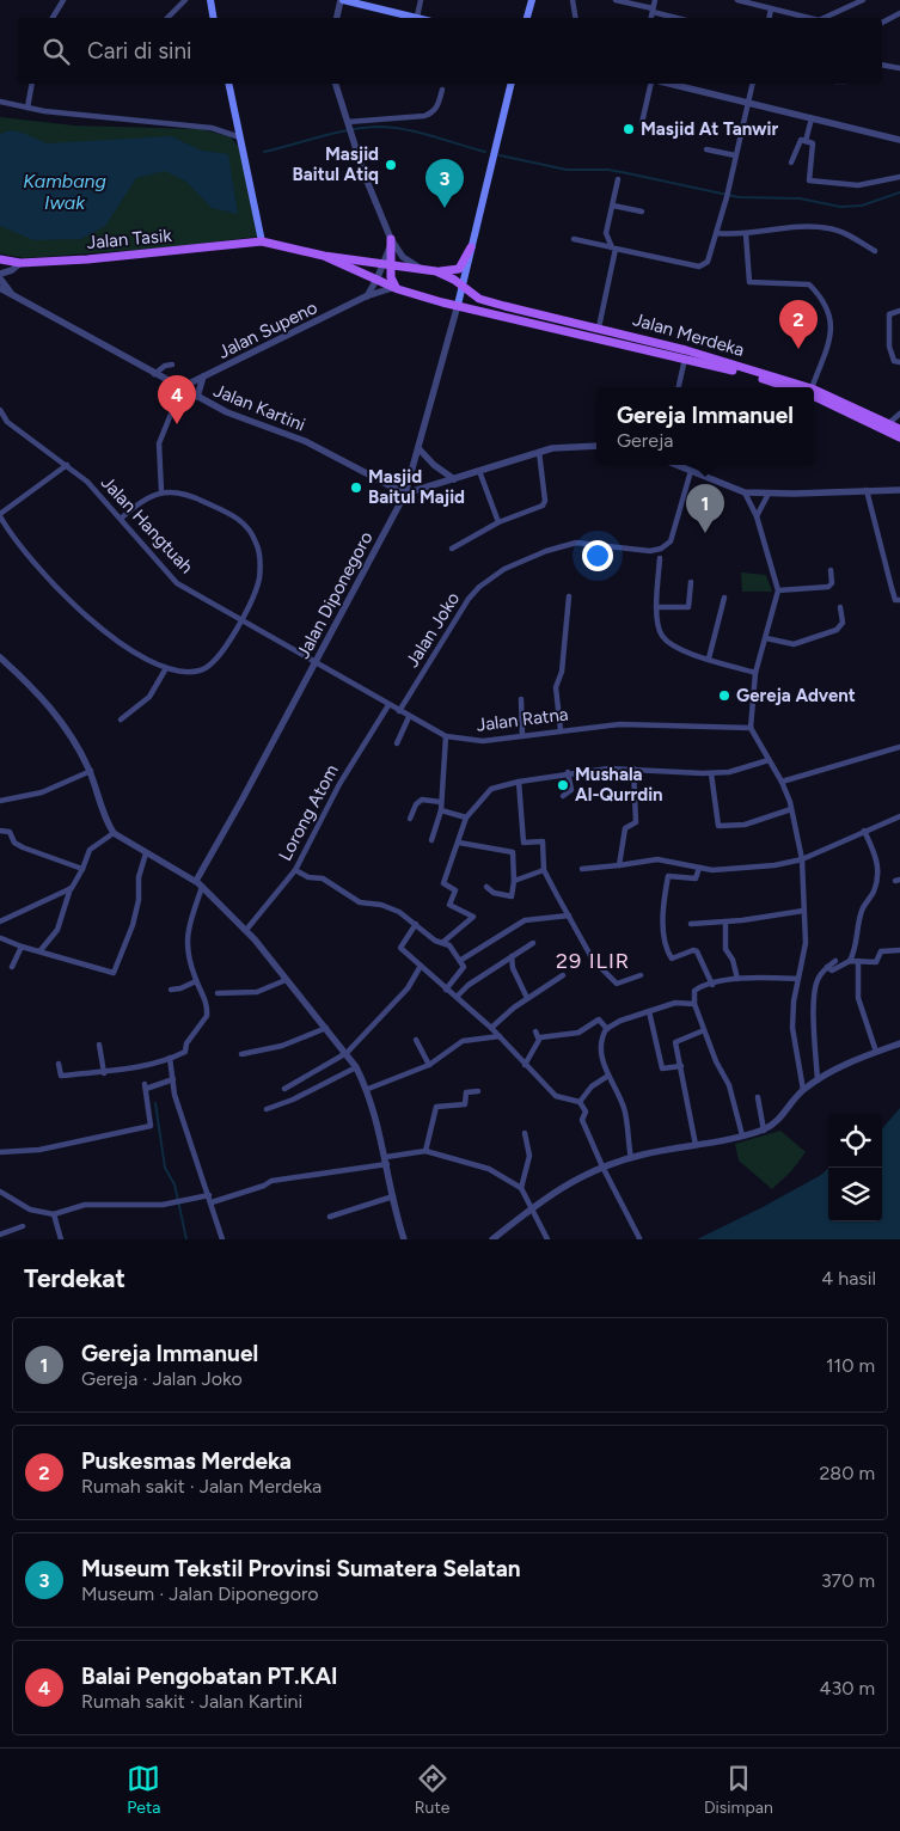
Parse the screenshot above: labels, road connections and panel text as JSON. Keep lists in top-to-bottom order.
{
  "streets": {
    "main road": ["Jalan Tasik", "Jalan Merdeka"],
    "street": [
      "Jalan Supeno",
      "Jalan Kartini",
      "Jalan Hangtuah",
      "Jalan Diponegoro",
      "Jalan Joko",
      "Jalan Ratna",
      "Lorong Atom"
    ]
  },
  "crossings": [
    ["Jalan Tasik", "Jalan Merdeka"],
    ["Jalan Supeno", "Jalan Merdeka"],
    ["Jalan Supeno", "Jalan Kartini"],
    ["Jalan Merdeka", "Jalan Diponegoro"],
    ["Jalan Kartini", "Jalan Diponegoro"],
    ["Jalan Hangtuah", "Jalan Diponegoro"],
    ["Jalan Hangtuah", "Jalan Ratna"],
    ["Jalan Diponegoro", "Jalan Ratna"],
    ["Jalan Joko", "Jalan Ratna"],
    ["Jalan Ratna", "Lorong Atom"]
  ],
  "districts": ["29 ILIR"],
  "water": ["Kambang Iwak"],
  "places": [
    "Masjid At Tanwir",
    "Masjid Baitul Atiq",
    "Masjid Baitul Majid",
    "Gereja Advent",
    "Mushala Al-Qurrdin"
  ],
  "page": {
    "search": "Cari di sini",
    "pins": [
      "3",
      "2",
      "4",
      "1"
    ],
    "popup": ["Gereja Immanuel", "Gereja"],
    "heading": ["Terdekat", "4 hasil"],
    "list": [
      {
        "mark": "1",
        "name": "Gereja Immanuel",
        "note": "Gereja · Jalan Joko",
        "value": "110 m"
      },
      {
        "mark": "2",
        "name": "Puskesmas Merdeka",
        "note": "Rumah sakit · Jalan Merdeka",
        "value": "280 m"
      },
      {
        "mark": "3",
        "name": "Museum Tekstil Provinsi Sumatera Selatan",
        "note": "Museum · Jalan Diponegoro",
        "value": "370 m"
      },
      {
        "mark": "4",
        "name": "Balai Pengobatan PT.KAI",
        "note": "Rumah sakit · Jalan Kartini",
        "value": "430 m"
      }
    ],
    "nav": ["Peta", "Rute", "Disimpan"]
  }
}
